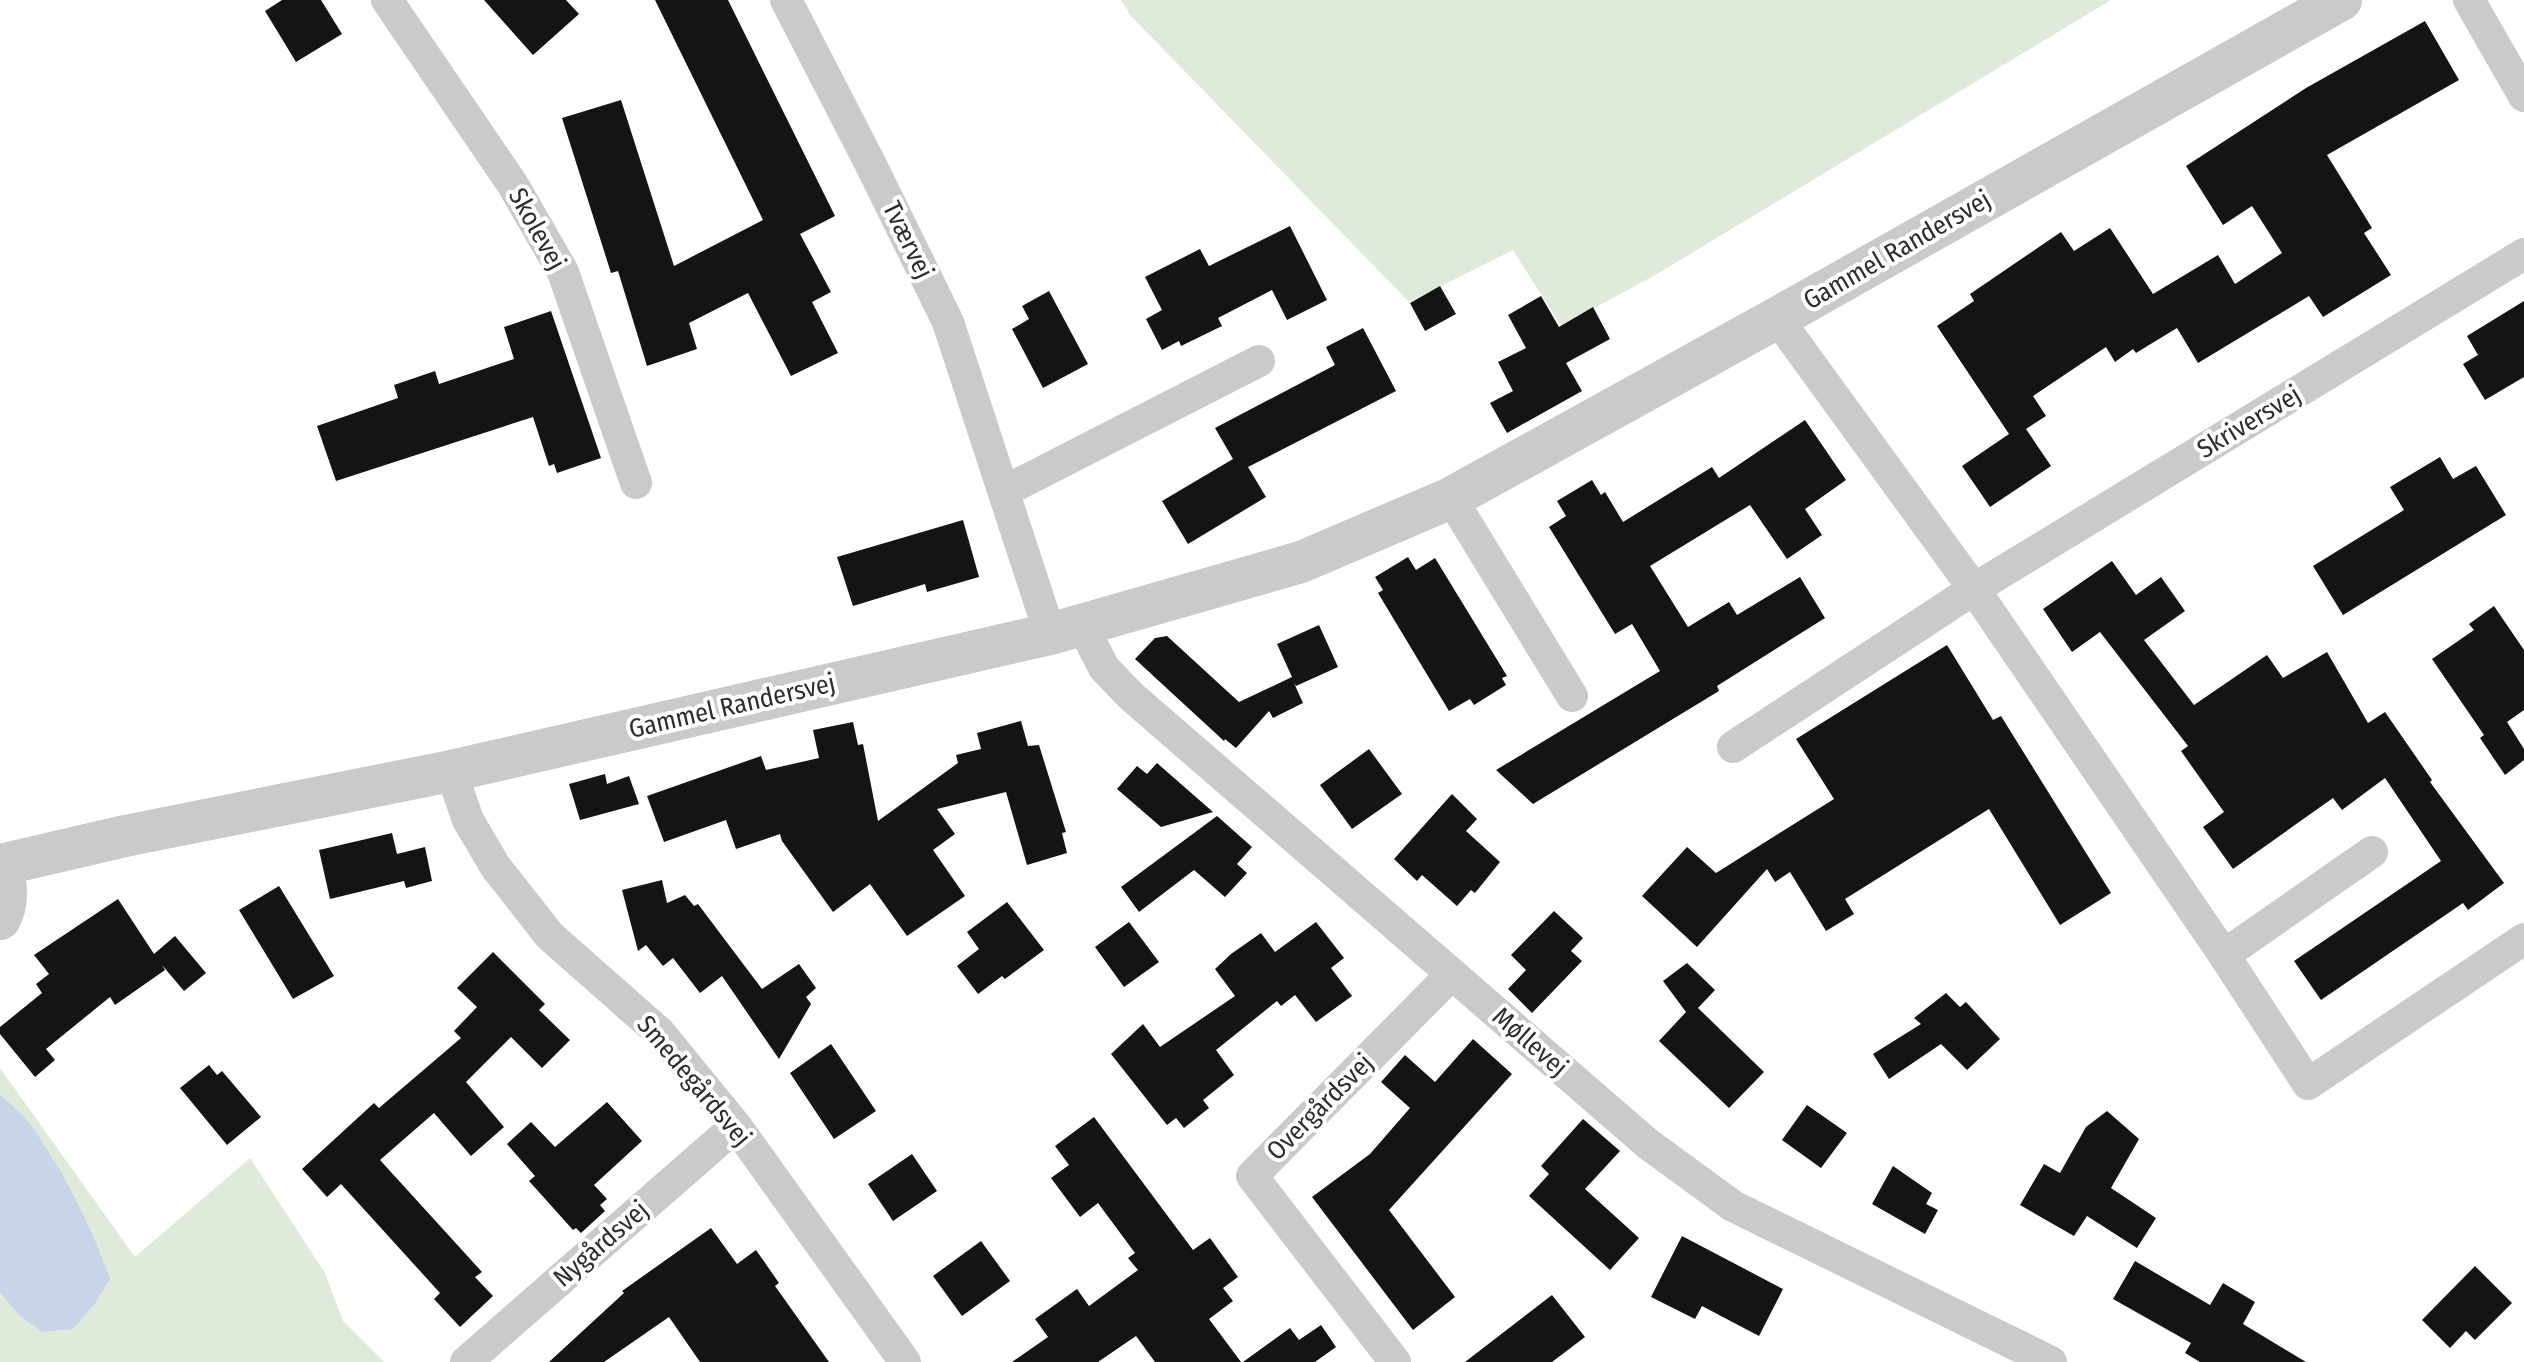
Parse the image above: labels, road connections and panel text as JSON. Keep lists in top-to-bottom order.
{
  "streets": {
    "street": [
      "Skolevej",
      "Tværvej",
      "Gammel Randersvej",
      "Skriversvej",
      "Møllevej",
      "Smedegårdsvej",
      "Overgårdsvej",
      "Nygårdsvej"
    ]
  },
  "crossings": [
    ["Tværvej", "Gammel Randersvej"],
    ["Tværvej", "Møllevej"],
    ["Gammel Randersvej", "Møllevej"],
    ["Gammel Randersvej", "Smedegårdsvej"],
    ["Møllevej", "Overgårdsvej"],
    ["Smedegårdsvej", "Nygårdsvej"]
  ]
}
